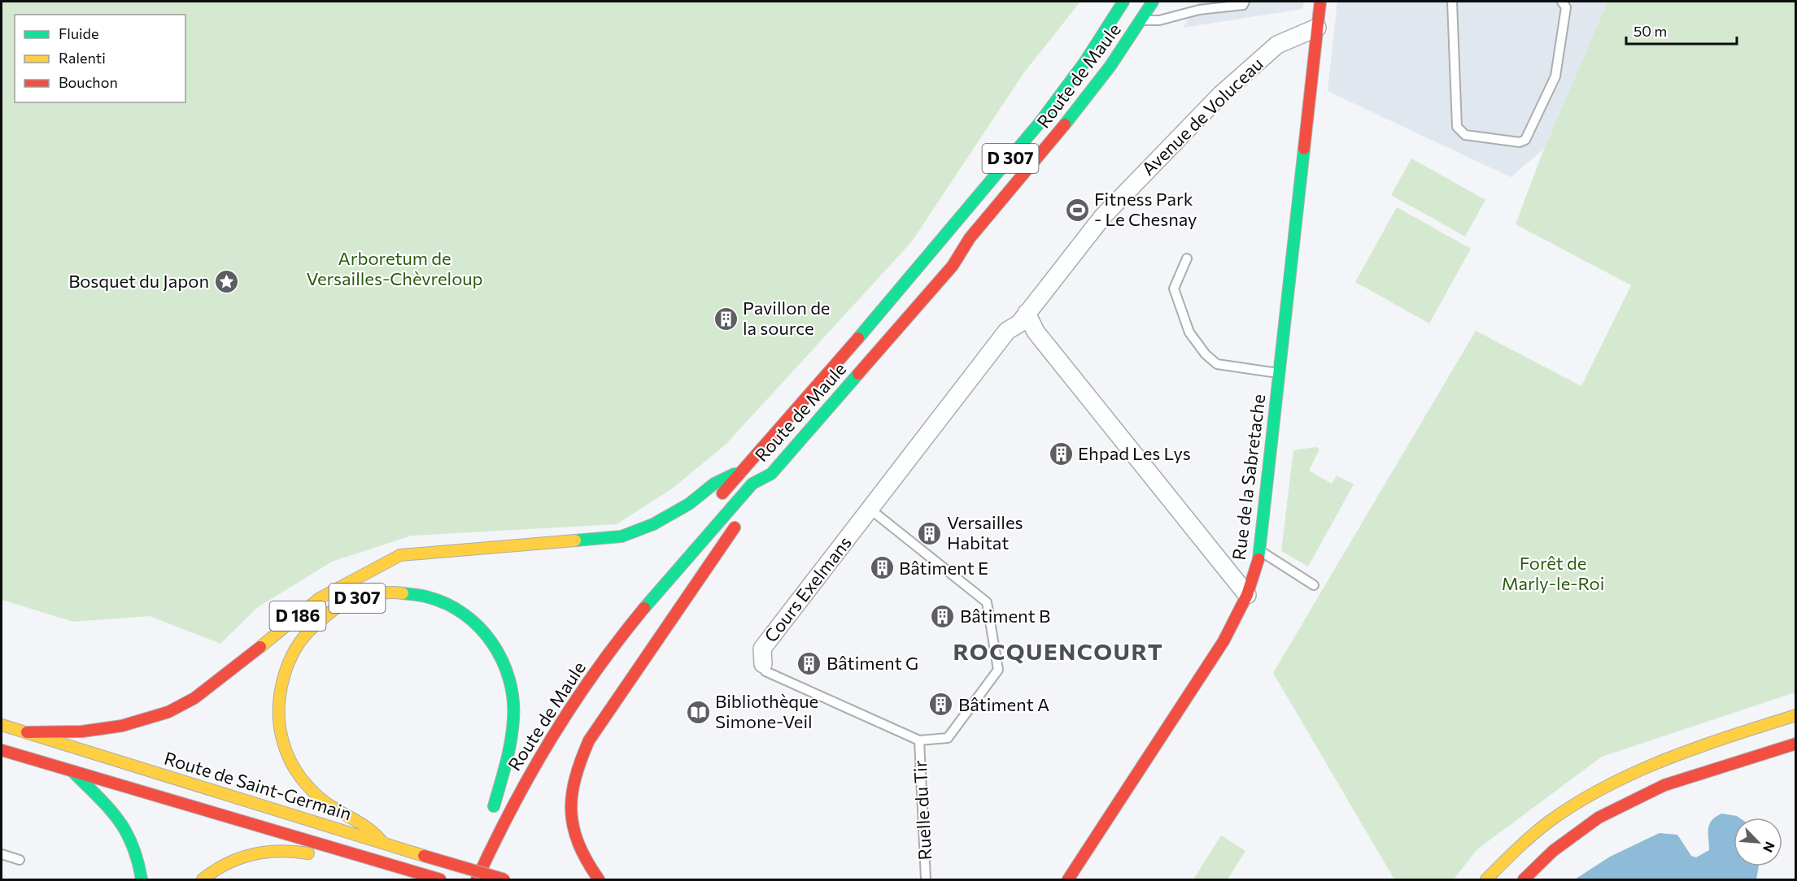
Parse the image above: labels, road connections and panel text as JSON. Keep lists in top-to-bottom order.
{
  "streets": {
    "main road": [
      "Route de Maule",
      "D 307",
      "Rue de la Sabretache",
      "D 186",
      "Route de Saint-Germain"
    ],
    "street": ["Avenue de Voluceau", "Cours Exelmans"],
    "lane": ["Ruelle du Tir"]
  },
  "crossings": [
    ["Route de Maule", "D 186"],
    ["Route de Maule", "Route de Saint-Germain"],
    ["Avenue de Voluceau", "Rue de la Sabretache"],
    ["Avenue de Voluceau", "Cours Exelmans"],
    ["Cours Exelmans", "Ruelle du Tir"],
    ["D 186", "Route de Saint-Germain"]
  ],
  "districts": ["ROCQUENCOURT"],
  "parks": ["Arboretum de Versailles-Chèvreloup", "Forêt de Marly-le-Roi"],
  "places": {
    "sports": ["Fitness Park - Le Chesnay"],
    "place": ["Bosquet du Japon"],
    "building": [
      "Pavillon de la source",
      "Ehpad Les Lys",
      "Versailles Habitat",
      "Bâtiment E",
      "Bâtiment B",
      "Bâtiment G",
      "Bâtiment A"
    ],
    "library": ["Bibliothèque Simone-Veil"]
  },
  "legend": ["Fluide", "Ralenti", "Bouchon"],
  "scale_bar": "50 m",
  "north": "bottom right"
}
